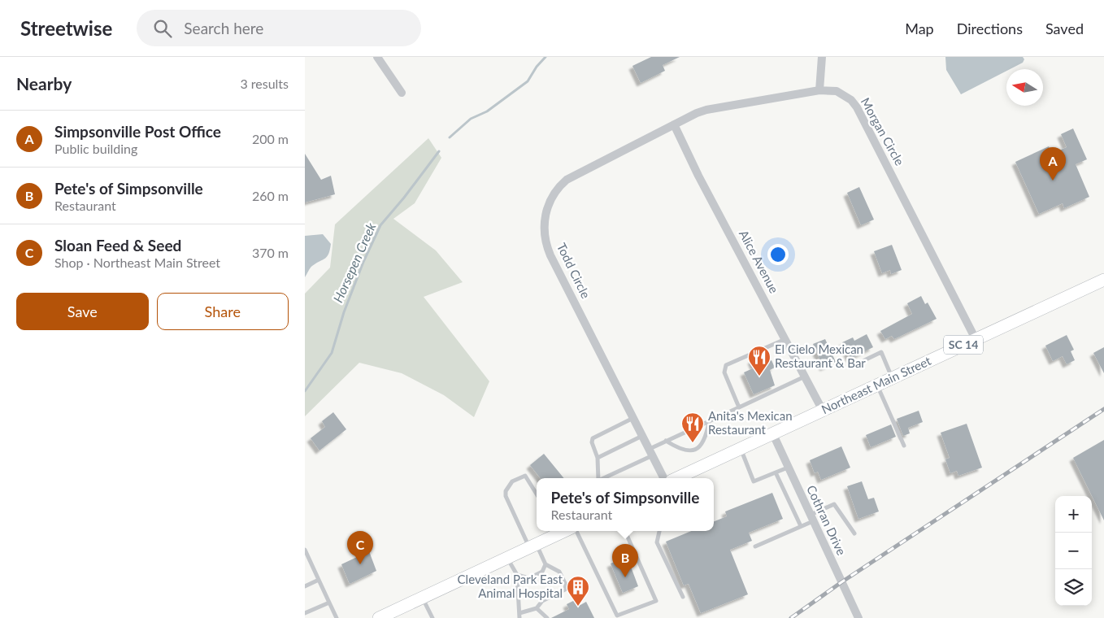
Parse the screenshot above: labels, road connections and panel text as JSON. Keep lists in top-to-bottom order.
{
  "streets": {
    "main road": ["SC 14", "Northeast Main Street"],
    "street": [
      "Morgan Circle",
      "Alice Avenue",
      "Todd Circle",
      "Cothran Drive"
    ]
  },
  "crossings": [
    ["Morgan Circle", "Alice Avenue"],
    ["Morgan Circle", "Todd Circle"],
    ["Morgan Circle", "Northeast Main Street"],
    ["Alice Avenue", "Todd Circle"],
    ["Alice Avenue", "Northeast Main Street"],
    ["Northeast Main Street", "Cothran Drive"]
  ],
  "water": ["Horsepen Creek"],
  "places": {
    "restaurant": ["El Cielo Mexican Restaurant & Bar", "Anita's Mexican Restaurant"],
    "building": ["Cleveland Park East Animal Hospital"]
  },
  "north": "left",
  "page": {
    "header": "Streetwise",
    "search": "Search here",
    "nav": ["Map", "Directions", "Saved"],
    "heading": ["Nearby", "3 results"],
    "list": [
      {
        "mark": "A",
        "name": "Simpsonville Post Office",
        "note": "Public building",
        "value": "200 m"
      },
      {
        "mark": "B",
        "name": "Pete's of Simpsonville",
        "note": "Restaurant",
        "value": "260 m"
      },
      {
        "mark": "C",
        "name": "Sloan Feed & Seed",
        "note": "Shop · Northeast Main Street",
        "value": "370 m"
      }
    ],
    "pins": ["A", "C", "B"],
    "buttons": ["Save", "Share"],
    "popup": ["Pete's of Simpsonville", "Restaurant"],
    "map_buttons": ["+", "−"]
  }
}
